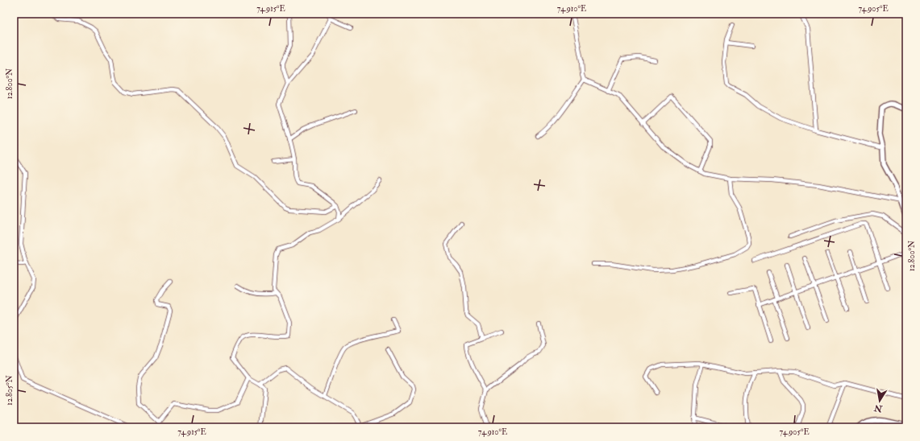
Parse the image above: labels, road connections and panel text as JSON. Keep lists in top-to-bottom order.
{
  "north": "bottom",
  "coordinates": [
    "74.915°E",
    "74.910°E",
    "74.905°E",
    "12.800°N",
    "12.805°N"
  ]
}
